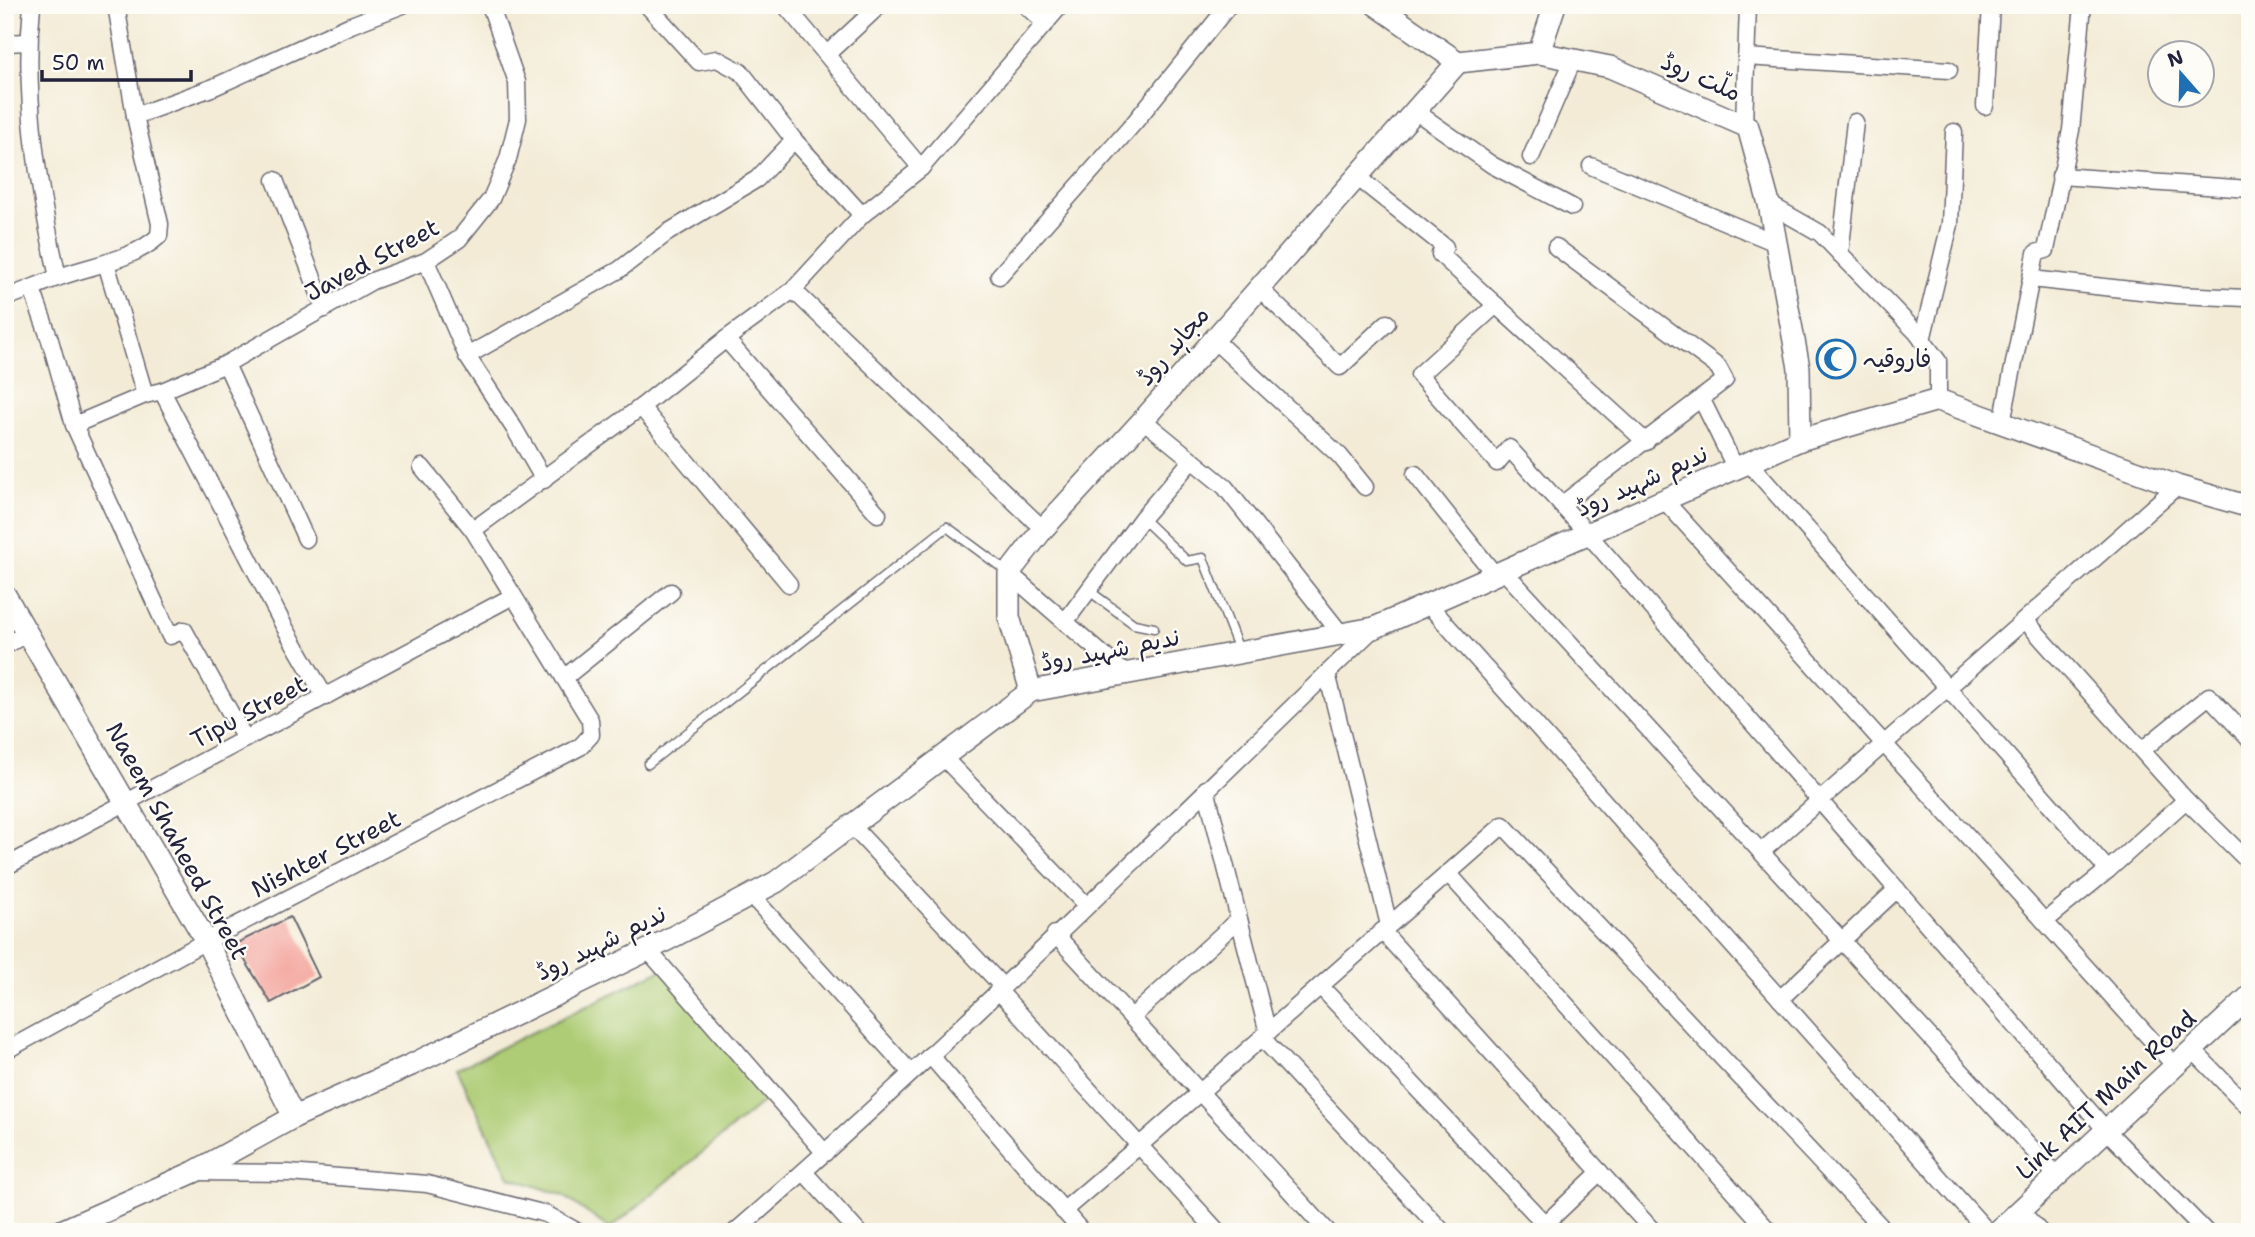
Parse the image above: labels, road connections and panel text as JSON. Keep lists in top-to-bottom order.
{
  "streets": {
    "street": [
      "ملّت روڈ",
      "Javed Street",
      "مجاہد روڈ",
      "ندیم شہید روڈ",
      "Tipu Street",
      "Naeem Shaheed Street",
      "Nishter Street",
      "Link AIT Main Road"
    ]
  },
  "crossings": [
    ["ملّت روڈ", "مجاہد روڈ"],
    ["ملّت روڈ", "ندیم شہید روڈ"],
    ["ندیم شہید روڈ", "Naeem Shaheed Street"],
    ["Tipu Street", "Naeem Shaheed Street"],
    ["Naeem Shaheed Street", "Nishter Street"]
  ],
  "places": {
    "mosque": ["فاروقیہ"]
  },
  "scale_bar": "50 m",
  "north": "top"
}
